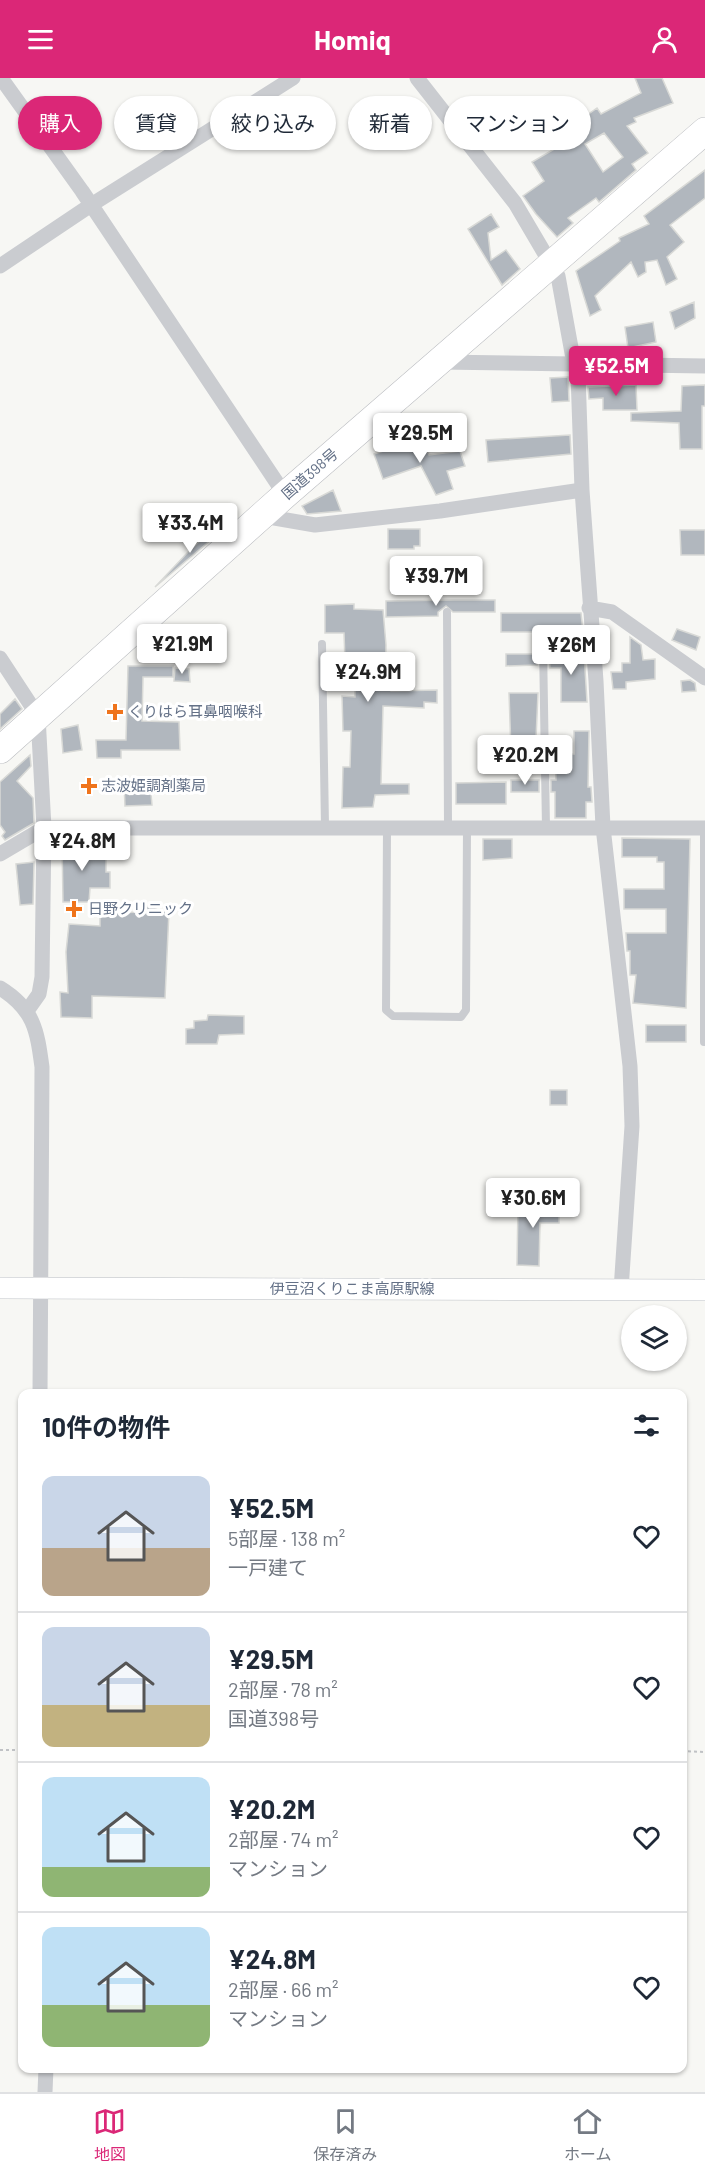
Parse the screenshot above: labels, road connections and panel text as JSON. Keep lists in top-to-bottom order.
{
  "streets": {
    "highway": ["国道398号"],
    "main road": ["伊豆沼くりこま高原駅線"]
  },
  "places": {
    "health": ["くりはら耳鼻咽喉科", "志波姫調剤薬局", "日野クリニック"]
  },
  "page": {
    "header": "Homiq",
    "chip": [
      "購入",
      "賃貸",
      "絞り込み",
      "新着",
      "マンション"
    ],
    "price": [
      "¥52.5M",
      "¥29.5M",
      "¥33.4M",
      "¥39.7M",
      "¥21.9M",
      "¥26M",
      "¥24.9M",
      "¥20.2M",
      "¥24.8M",
      "¥30.6M"
    ],
    "heading": "10件の物件",
    "list": [
      {
        "name": "¥52.5M",
        "note": "5部屋 · 138 m² · 一戸建て"
      },
      {
        "name": "¥29.5M",
        "note": "2部屋 · 78 m² · 国道398号"
      },
      {
        "name": "¥20.2M",
        "note": "2部屋 · 74 m² · マンション"
      },
      {
        "name": "¥24.8M",
        "note": "2部屋 · 66 m² · マンション"
      }
    ],
    "tabs": ["地図", "保存済み", "ホーム"]
  }
}
